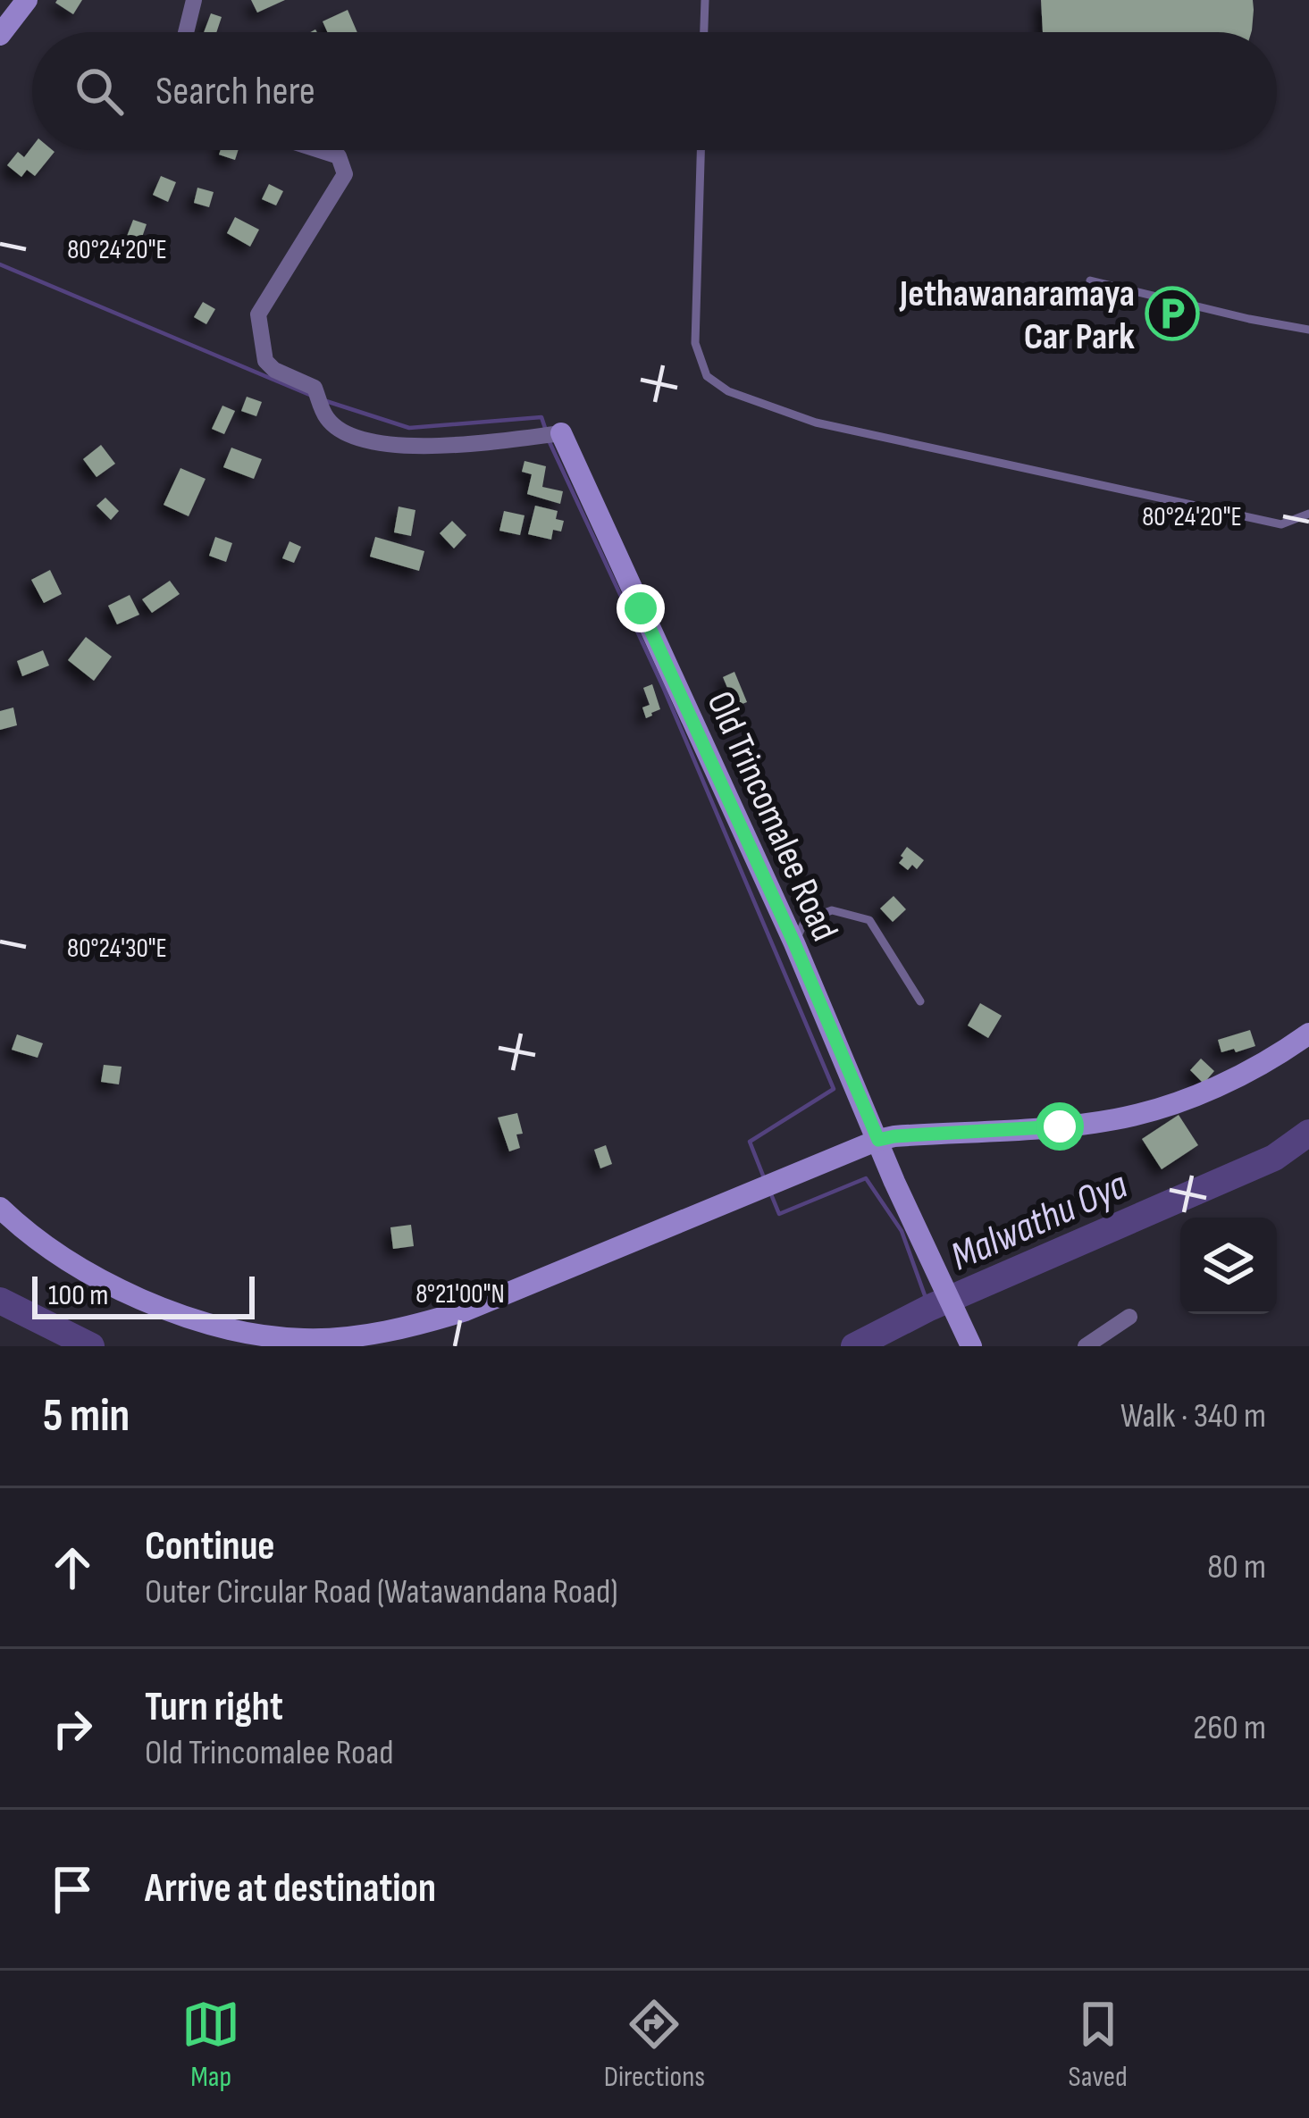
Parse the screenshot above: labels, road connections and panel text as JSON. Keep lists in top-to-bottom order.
{
  "streets": {
    "main road": ["Old Trincomalee Road"]
  },
  "water": ["Malwathu Oya"],
  "places": {
    "parking": ["Jethawanaramaya Car Park"]
  },
  "scale_bar": "100 m",
  "page": {
    "search": "Search here",
    "scale": "100 m",
    "heading": ["5 min", "Walk · 340 m"],
    "list": [
      ["Continue", "Outer Circular Road (Watawandana Road)", "80 m"],
      ["Turn right", "Old Trincomalee Road", "260 m"],
      "Arrive at destination"
    ],
    "nav": ["Map", "Directions", "Saved"]
  },
  "coordinates": ["80°24'20\"E", "80°24'30\"E", "8°21'00\"N"]
}
